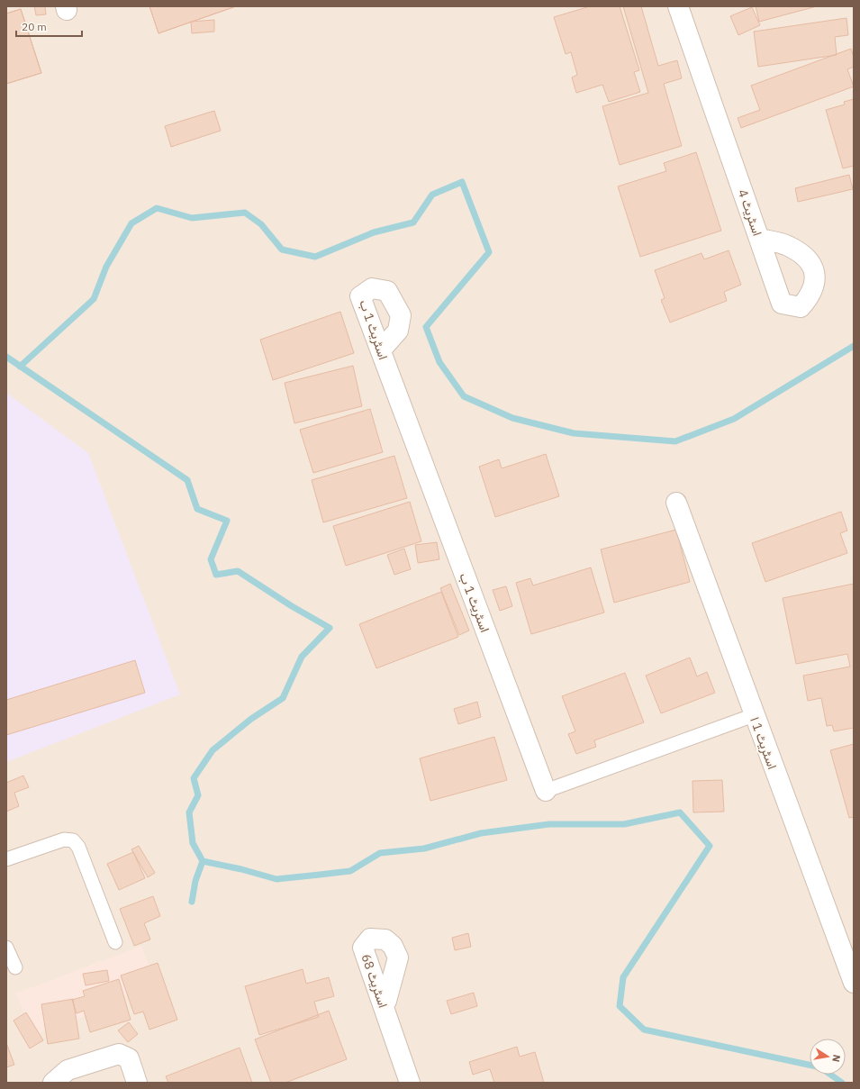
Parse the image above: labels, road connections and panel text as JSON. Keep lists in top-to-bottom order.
{
  "streets": {
    "street": [
      "اسٹریٹ 4",
      "اسٹریٹ 1 ب",
      "اسٹریٹ 1 ا",
      "اسٹریٹ 68"
    ]
  },
  "crossings": [
    ["اسٹریٹ 1 ب", "اسٹریٹ 1 ا"]
  ],
  "scale_bar": "20 m",
  "north": "right"
}
